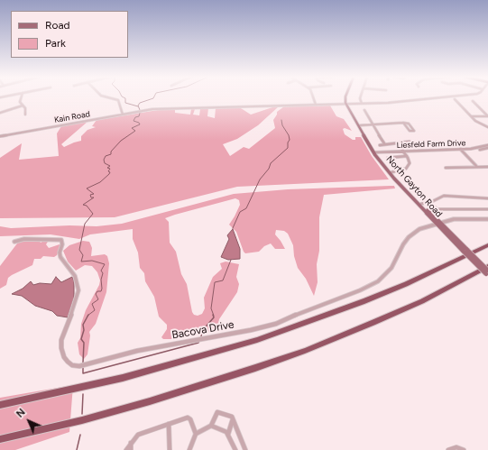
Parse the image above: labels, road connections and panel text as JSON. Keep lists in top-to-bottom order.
{
  "streets": {
    "main road": ["North Gayton Road"],
    "street": ["Kain Road", "Liesfeld Farm Drive", "Bacova Drive"]
  },
  "crossings": [
    ["Kain Road", "North Gayton Road"],
    ["Liesfeld Farm Drive", "North Gayton Road"],
    ["North Gayton Road", "Bacova Drive"]
  ],
  "legend": ["Road", "Park"],
  "north": "top left"
}
